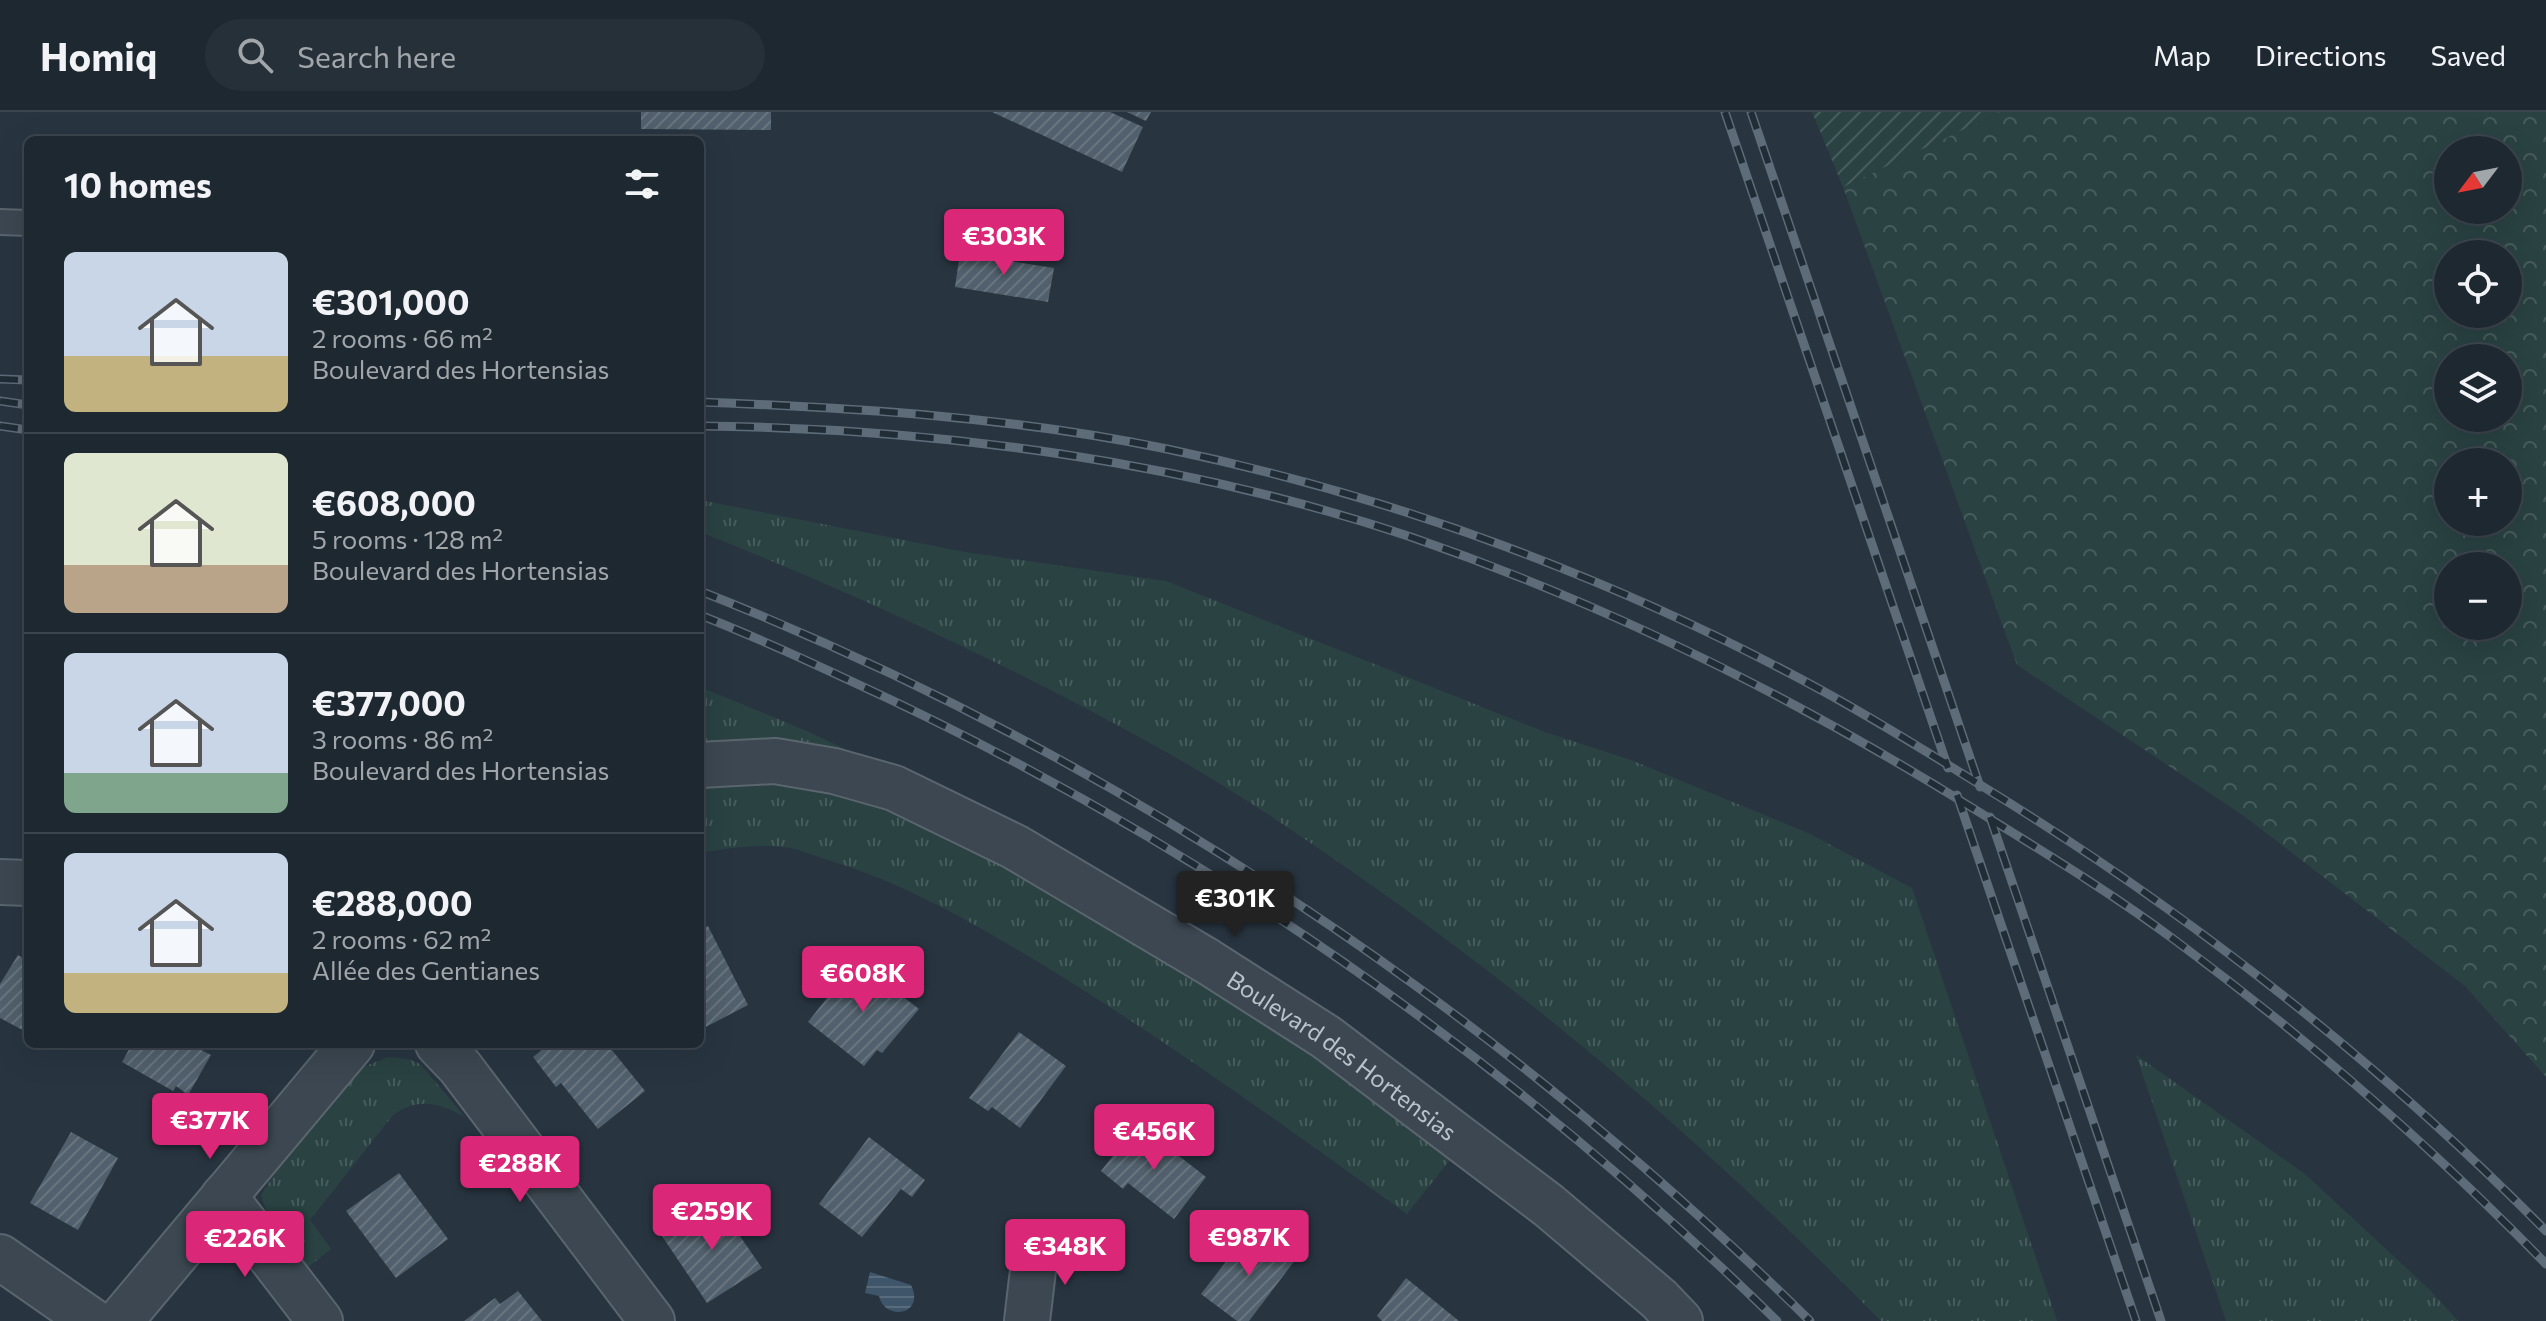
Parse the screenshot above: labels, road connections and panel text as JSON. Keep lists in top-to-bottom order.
{
  "streets": {
    "street": ["Boulevard des Hortensias"]
  },
  "north": "bottom left",
  "page": {
    "header": "Homiq",
    "search": "Search here",
    "nav": ["Map", "Directions", "Saved"],
    "map_buttons": ["+", "−"],
    "heading": "10 homes",
    "price": [
      "€303K",
      "€301K",
      "€608K",
      "€377K",
      "€456K",
      "€288K",
      "€259K",
      "€987K",
      "€226K",
      "€348K"
    ],
    "list": [
      {
        "name": "€301,000",
        "note": "2 rooms · 66 m² · Boulevard des Hortensias"
      },
      {
        "name": "€608,000",
        "note": "5 rooms · 128 m² · Boulevard des Hortensias"
      },
      {
        "name": "€377,000",
        "note": "3 rooms · 86 m² · Boulevard des Hortensias"
      },
      {
        "name": "€288,000",
        "note": "2 rooms · 62 m² · Allée des Gentianes"
      }
    ]
  }
}
